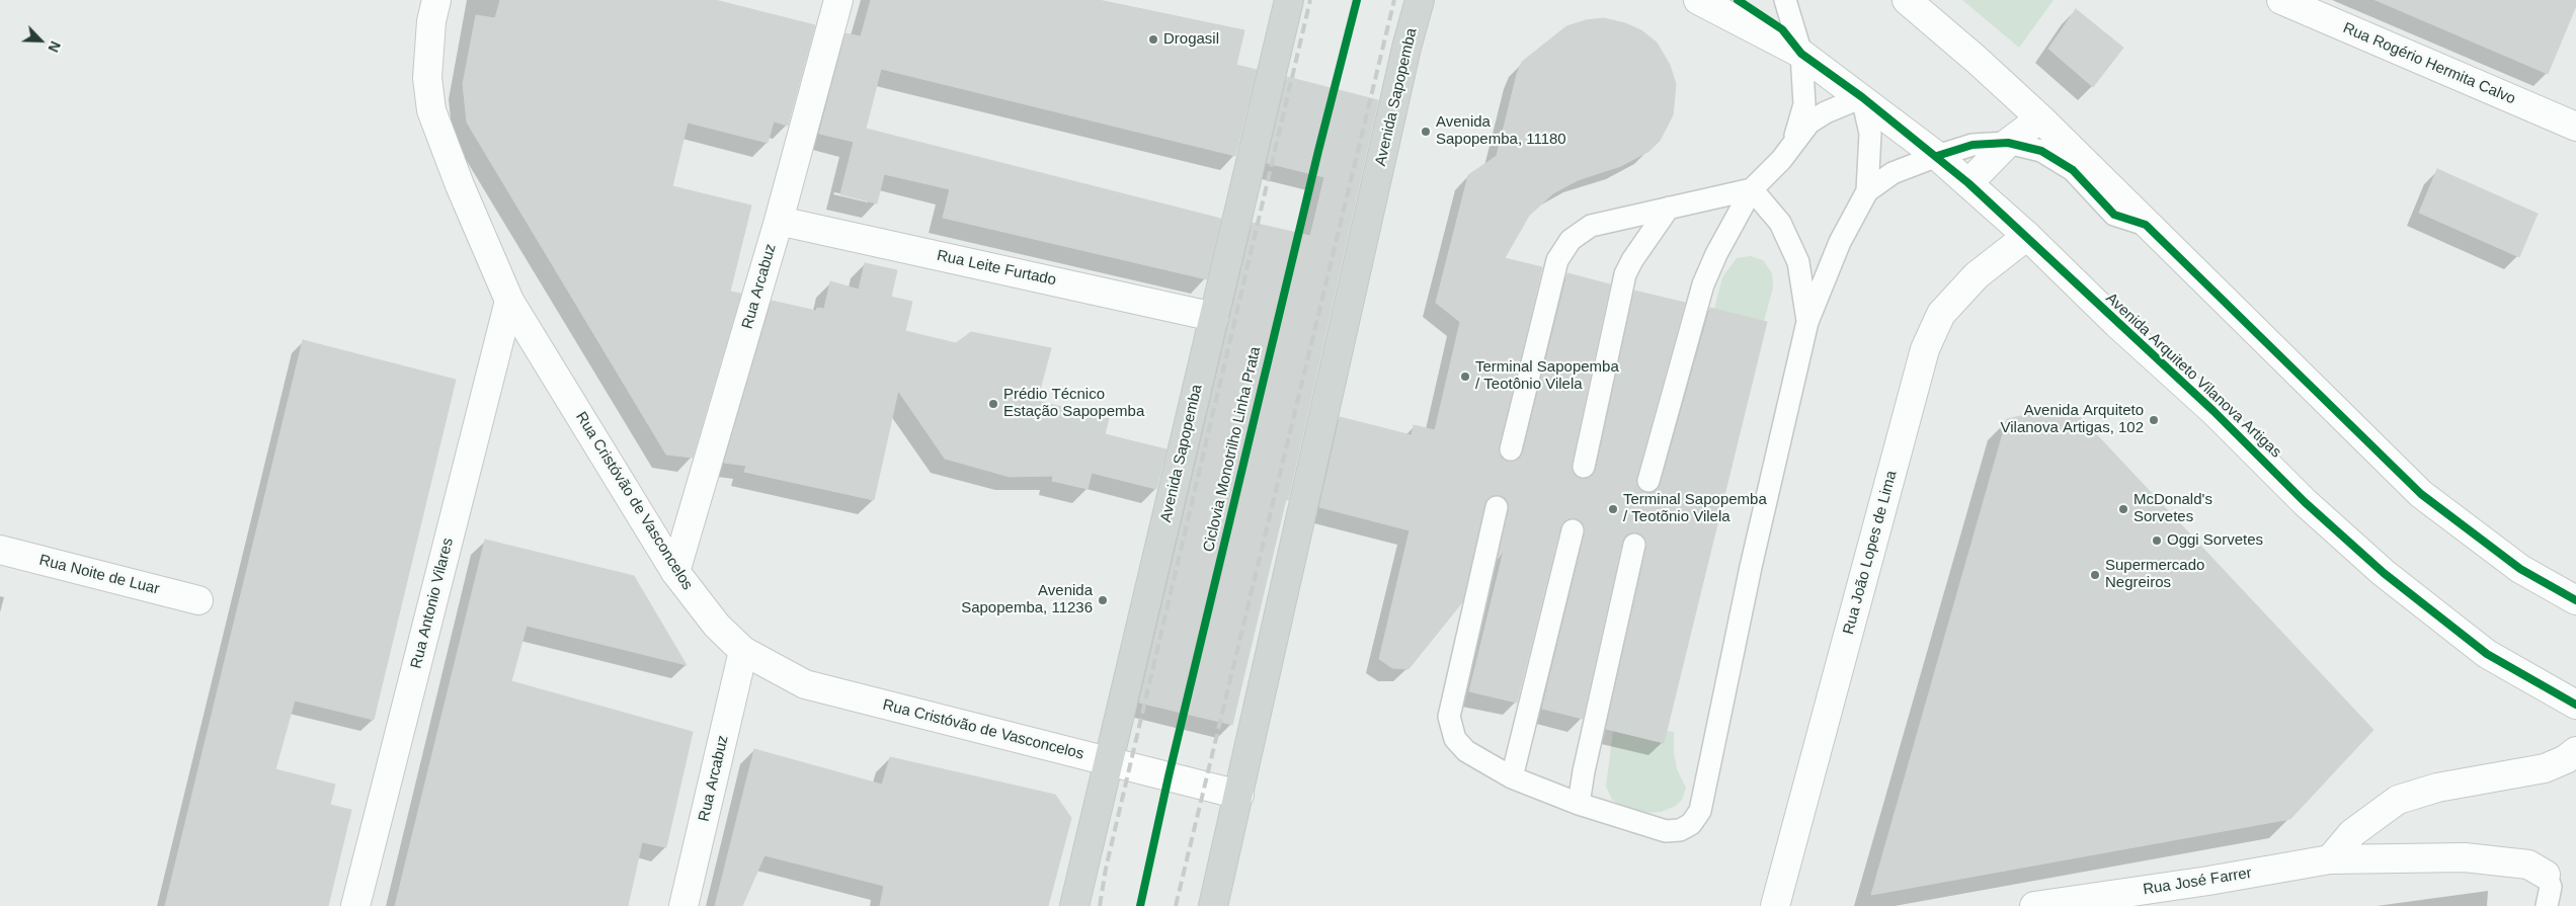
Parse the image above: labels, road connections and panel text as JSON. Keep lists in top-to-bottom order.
{
  "streets": {
    "main road": ["Avenida Sapopemba"],
    "street": [
      "Rua Rogério Hermita Calvo",
      "Rua Leite Furtado",
      "Rua Arcabuz",
      "Avenida Arquiteto Vilanova Artigas",
      "Rua Cristóvão de Vasconcelos",
      "Rua João Lopes de Lima",
      "Rua Noite de Luar",
      "Rua Antonio Vilares",
      "Rua José Farrer"
    ],
    "cycle path": ["Ciclovia Monotrilho Linha Prata"]
  },
  "crossings": [
    ["Avenida Sapopemba", "Rua Leite Furtado"],
    ["Avenida Sapopemba", "Rua Cristóvão de Vasconcelos"],
    ["Rua Leite Furtado", "Rua Arcabuz"],
    ["Rua Arcabuz", "Rua Cristóvão de Vasconcelos"],
    ["Avenida Arquiteto Vilanova Artigas", "Rua João Lopes de Lima"],
    ["Rua Cristóvão de Vasconcelos", "Rua Antonio Vilares"]
  ],
  "places": [
    "Drogasil",
    "Avenida Sapopemba, 11180",
    "Terminal Sapopemba / Teotônio Vilela",
    "Prédio Técnico Estação Sapopemba",
    "Avenida Arquiteto Vilanova Artigas, 102",
    "Terminal Sapopemba / Teotõnio Vilela",
    "McDonald's Sorvetes",
    "Oggi Sorvetes",
    "Supermercado Negreiros",
    "Avenida Sapopemba, 11236"
  ],
  "north": "bottom right"
}
